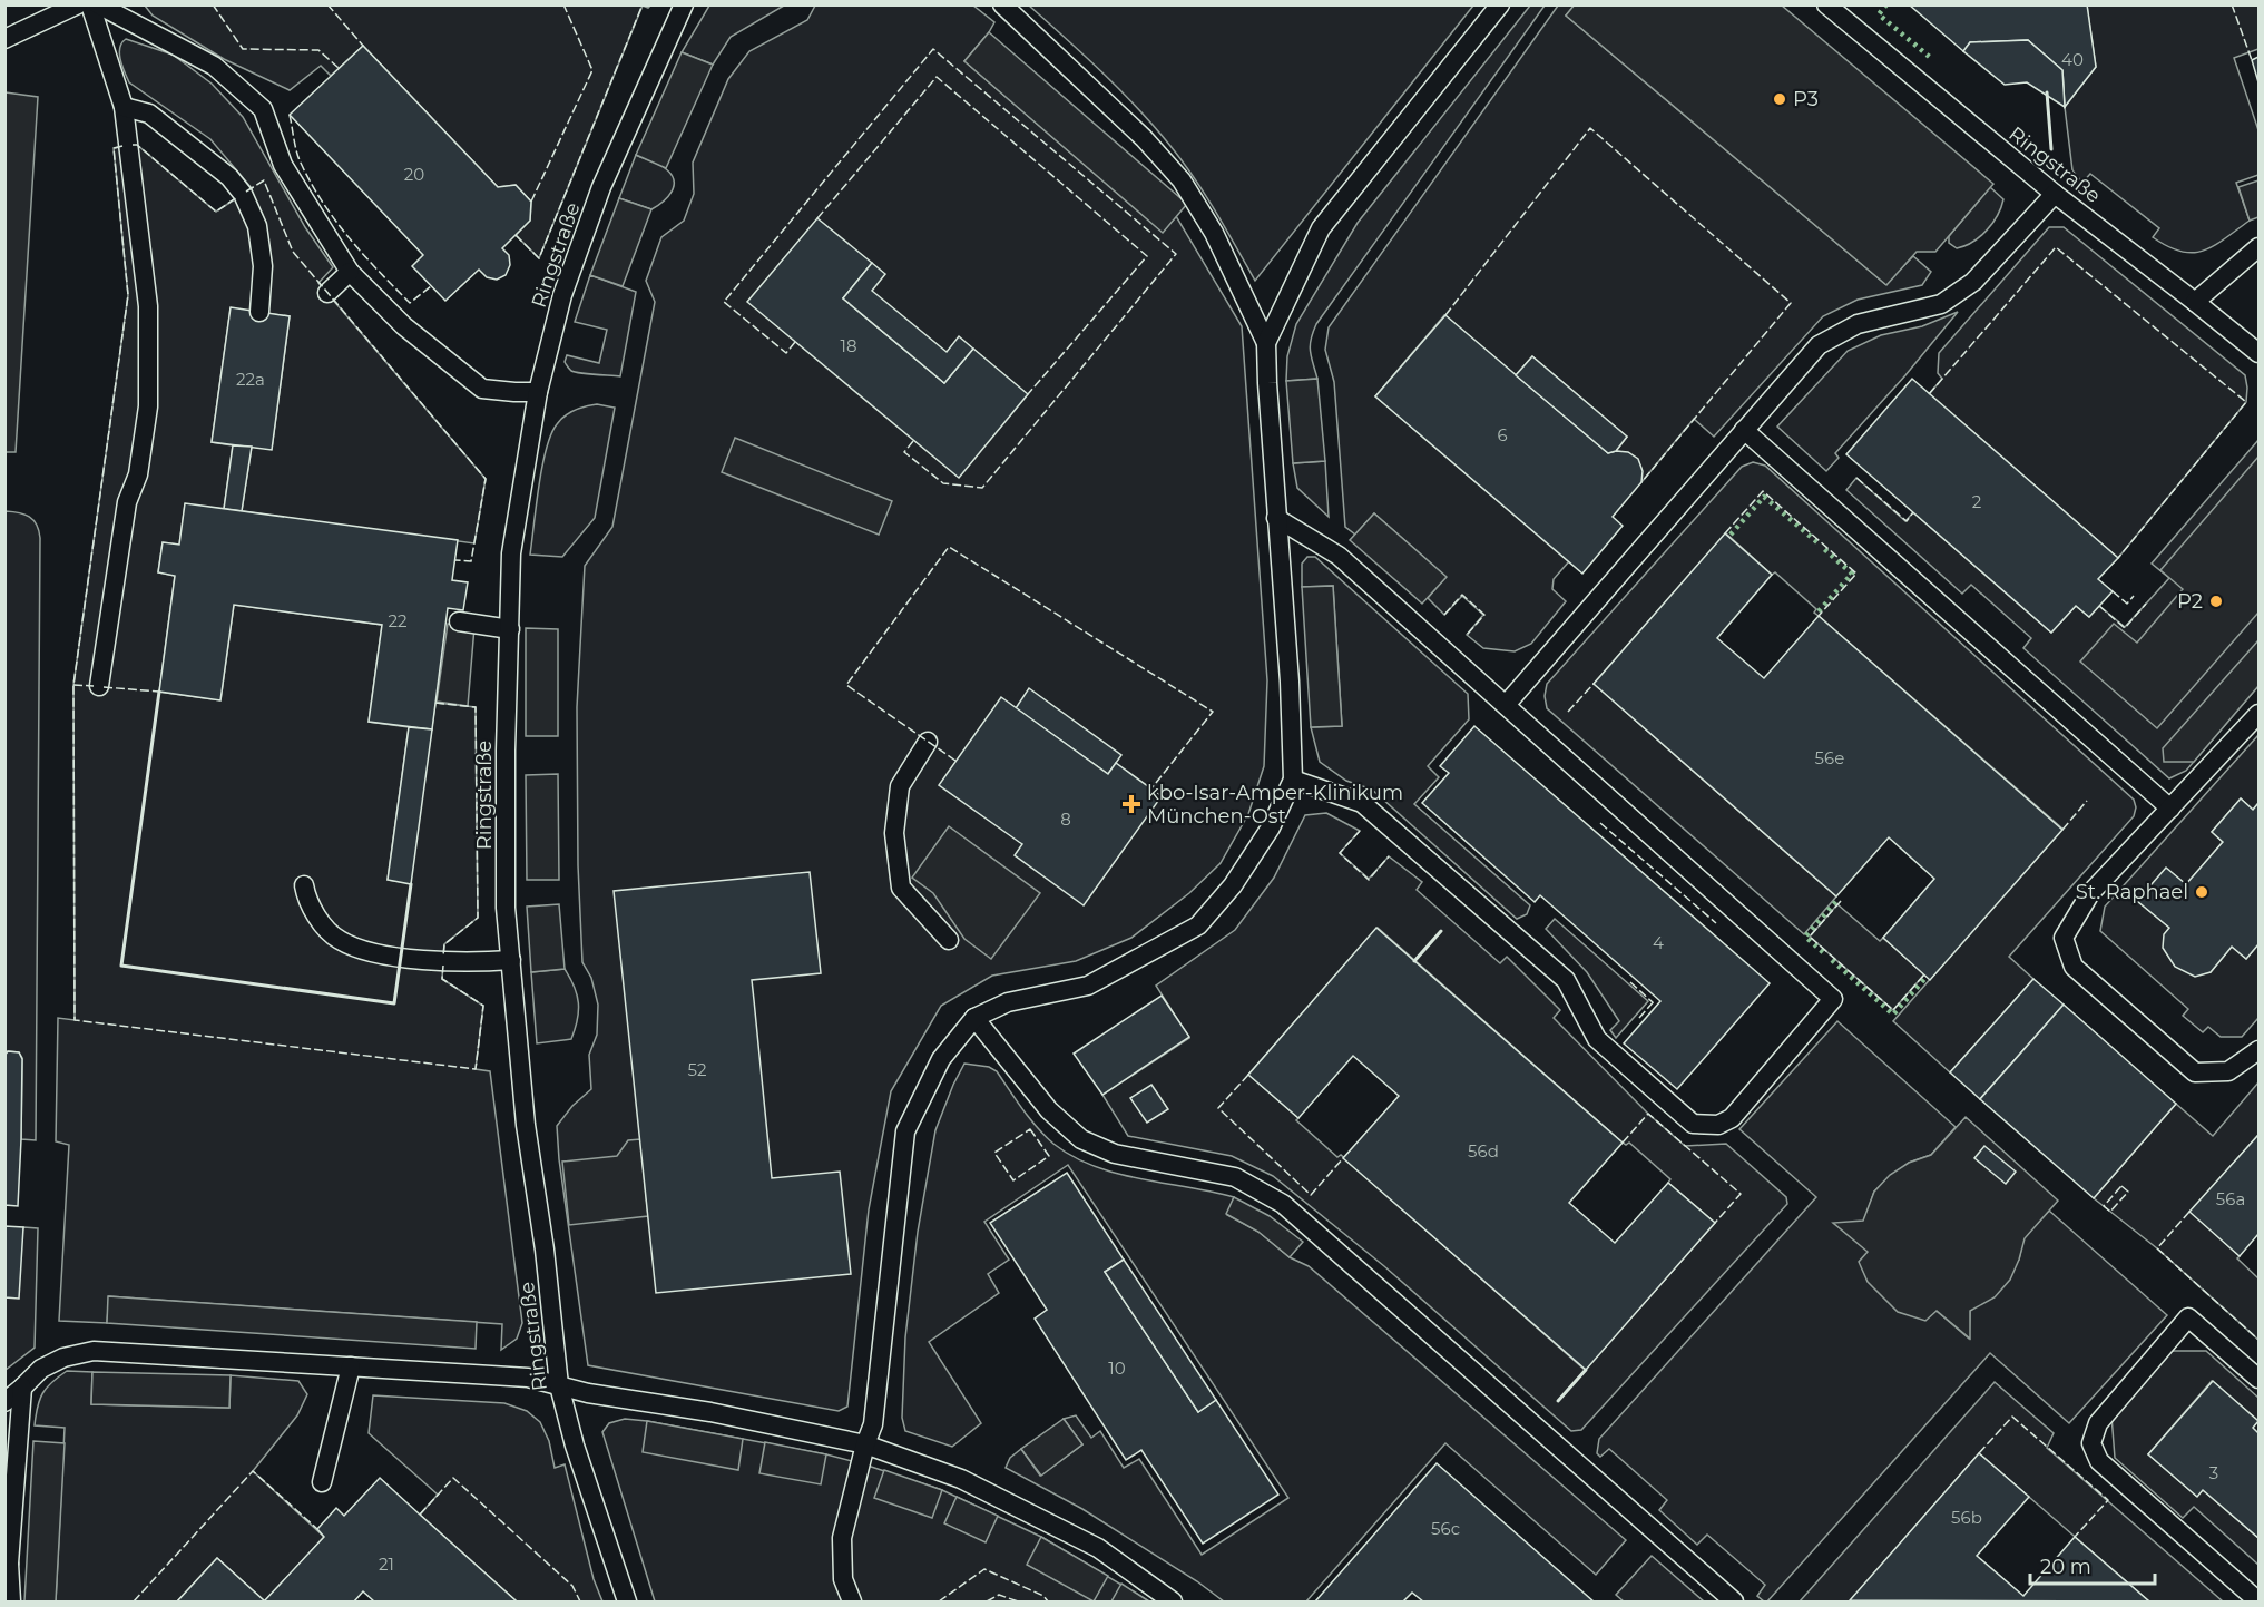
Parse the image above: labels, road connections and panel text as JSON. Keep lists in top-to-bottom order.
{
  "streets": {
    "lane": ["Ringstraße"]
  },
  "places": {
    "other": ["P3", "P2", "St. Raphael"],
    "health": ["kbo-Isar-Amper-Klinikum München-Ost"]
  },
  "house_numbers": [
    "40",
    "20",
    "18",
    "22a",
    "6",
    "2",
    "22",
    "56e",
    "8",
    "4",
    "52",
    "56d",
    "56a",
    "10",
    "3",
    "56b",
    "56c",
    "21"
  ],
  "scale_bar": "20 m"
}
